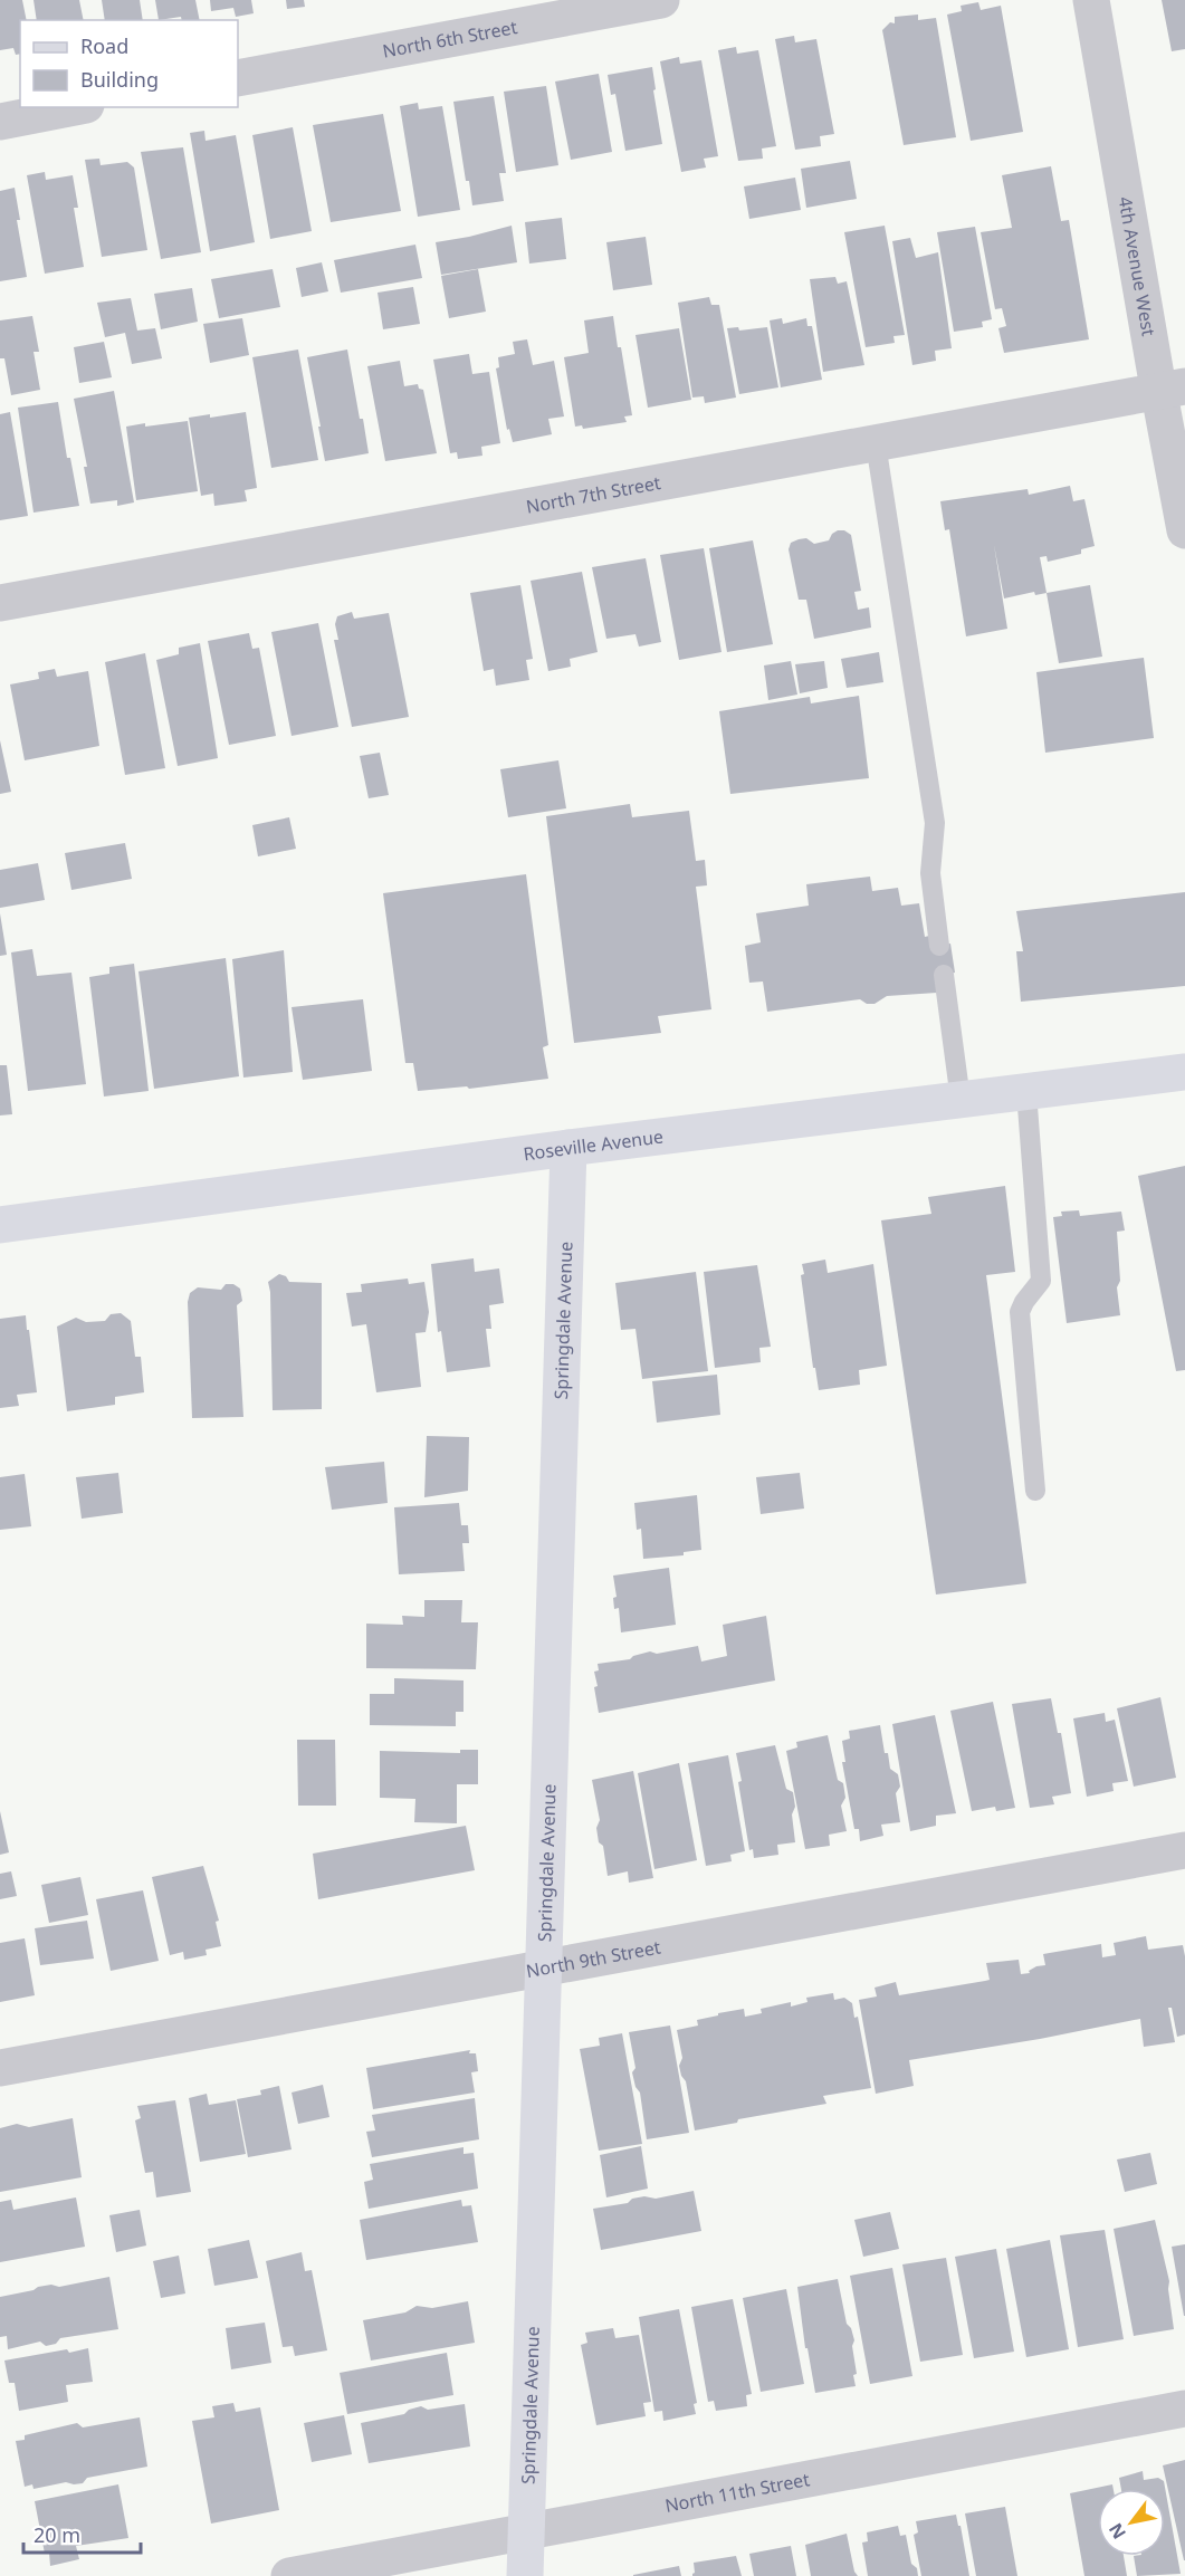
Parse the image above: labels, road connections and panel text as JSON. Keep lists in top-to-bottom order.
{
  "streets": {
    "street": [
      "North 6th Street",
      "4th Avenue West",
      "North 7th Street",
      "Roseville Avenue",
      "Springdale Avenue",
      "North 9th Street",
      "North 11th Street"
    ]
  },
  "crossings": [
    ["4th Avenue West", "North 7th Street"],
    ["Roseville Avenue", "Springdale Avenue"],
    ["Springdale Avenue", "North 9th Street"],
    ["Springdale Avenue", "North 11th Street"]
  ],
  "legend": ["Road", "Building"],
  "scale_bar": "20 m",
  "north": "bottom left"
}
